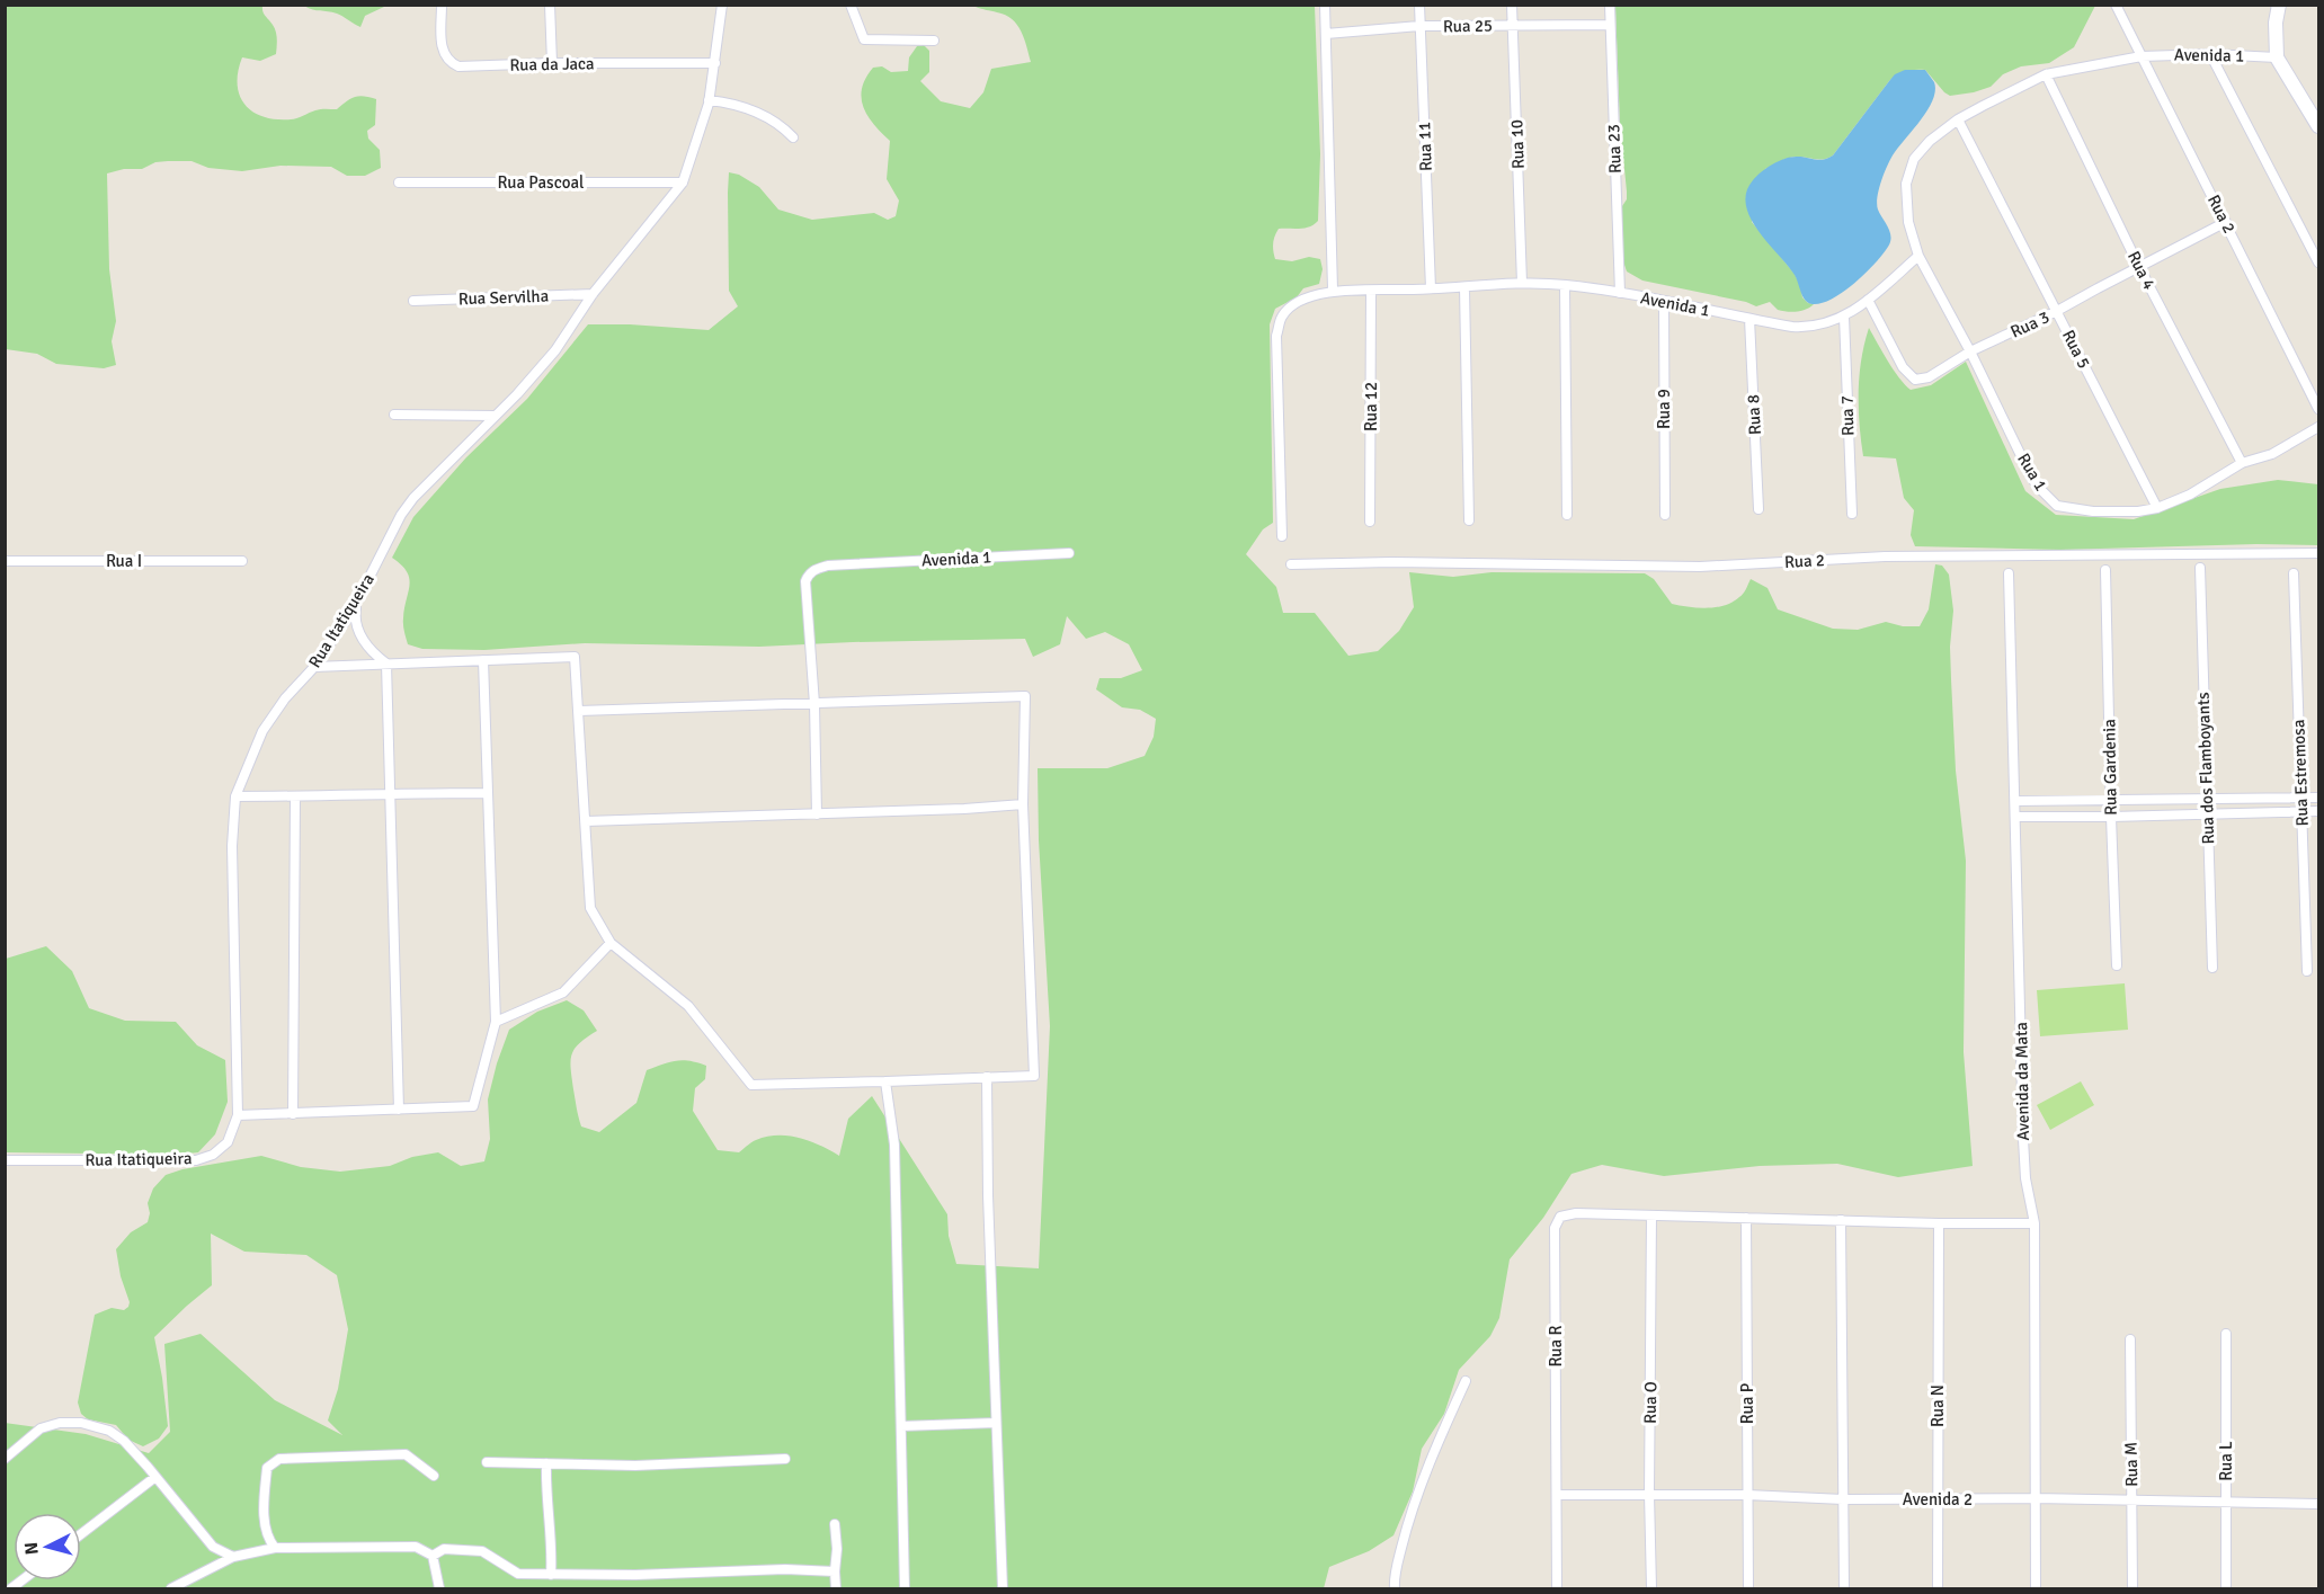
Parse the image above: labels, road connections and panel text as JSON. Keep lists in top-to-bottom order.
{
  "streets": {
    "street": [
      "Rua 25",
      "Avenida 1",
      "Rua da Jaca",
      "Rua 10",
      "Rua 11",
      "Rua 23",
      "Rua Pascoal",
      "Rua 2",
      "Rua 4",
      "Rua Servilha",
      "Rua 3",
      "Rua 5",
      "Rua 12",
      "Rua 9",
      "Rua 8",
      "Rua 7",
      "Rua 1",
      "Rua I",
      "Rua Itatiqueira",
      "Rua Gardenia",
      "Rua dos Flamboyants",
      "Rua Estremosa",
      "Avenida da Mata",
      "Rua R",
      "Rua O",
      "Rua P",
      "Rua N",
      "Rua L",
      "Rua M",
      "Avenida 2"
    ]
  },
  "crossings": [
    ["Rua 25", "Rua 10"],
    ["Rua 25", "Rua 11"],
    ["Rua 25", "Rua 23"],
    ["Avenida 1", "Rua 10"],
    ["Avenida 1", "Rua 11"],
    ["Avenida 1", "Rua 23"],
    ["Avenida 1", "Rua 2"],
    ["Avenida 1", "Rua 4"],
    ["Avenida 1", "Rua 3"],
    ["Avenida 1", "Rua 5"],
    ["Avenida 1", "Rua 12"],
    ["Avenida 1", "Rua 9"],
    ["Avenida 1", "Rua 8"],
    ["Avenida 1", "Rua 7"],
    ["Avenida 1", "Rua 1"],
    ["Rua da Jaca", "Rua Itatiqueira"],
    ["Rua Pascoal", "Rua Itatiqueira"],
    ["Rua 2", "Rua 3"],
    ["Rua 4", "Rua 3"],
    ["Rua 4", "Rua 1"],
    ["Rua Servilha", "Rua Itatiqueira"],
    ["Rua 3", "Rua 5"],
    ["Rua 3", "Rua 1"],
    ["Rua 5", "Rua 1"],
    ["Avenida da Mata", "Avenida 2"],
    ["Rua R", "Rua O"],
    ["Rua R", "Avenida 2"],
    ["Rua O", "Avenida 2"],
    ["Rua P", "Avenida 2"],
    ["Rua N", "Avenida 2"],
    ["Rua L", "Avenida 2"],
    ["Rua M", "Avenida 2"]
  ],
  "north": "left"
}
